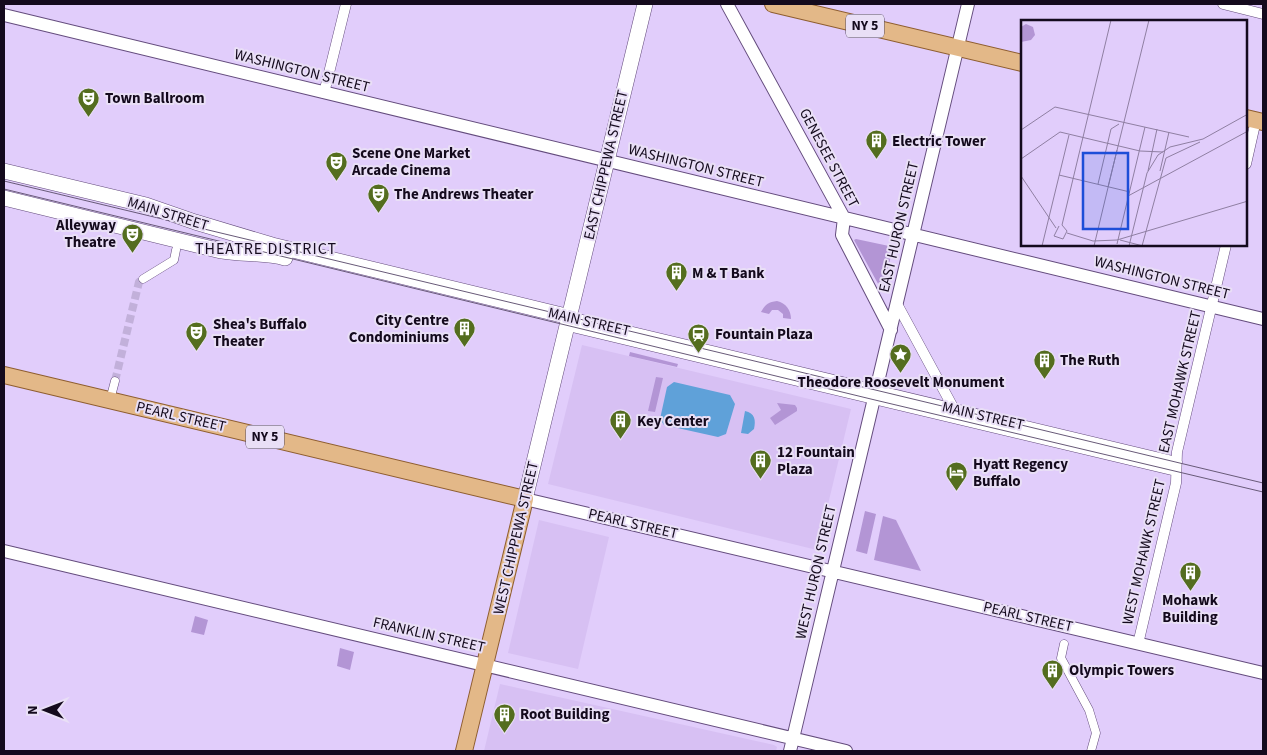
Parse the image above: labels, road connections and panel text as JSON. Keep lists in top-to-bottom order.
{
  "streets": {
    "main road": [
      "NY 5",
      "EAST CHIPPEWA STREET",
      "MAIN STREET",
      "PEARL STREET",
      "WEST CHIPPEWA STREET"
    ],
    "street": [
      "WASHINGTON STREET",
      "GENESEE STREET",
      "EAST HURON STREET",
      "EAST MOHAWK STREET",
      "WEST MOHAWK STREET",
      "WEST HURON STREET",
      "FRANKLIN STREET"
    ]
  },
  "crossings": [
    ["NY 5", "EAST HURON STREET"],
    ["WASHINGTON STREET", "GENESEE STREET"],
    ["WASHINGTON STREET", "EAST CHIPPEWA STREET"],
    ["WASHINGTON STREET", "EAST HURON STREET"],
    ["WASHINGTON STREET", "EAST MOHAWK STREET"],
    ["GENESEE STREET", "EAST HURON STREET"],
    ["EAST CHIPPEWA STREET", "MAIN STREET"],
    ["EAST CHIPPEWA STREET", "WEST CHIPPEWA STREET"],
    ["MAIN STREET", "EAST HURON STREET"],
    ["MAIN STREET", "EAST MOHAWK STREET"],
    ["MAIN STREET", "WEST CHIPPEWA STREET"],
    ["MAIN STREET", "WEST MOHAWK STREET"],
    ["MAIN STREET", "WEST HURON STREET"],
    ["EAST HURON STREET", "WEST HURON STREET"],
    ["EAST MOHAWK STREET", "WEST MOHAWK STREET"],
    ["PEARL STREET", "WEST CHIPPEWA STREET"],
    ["PEARL STREET", "WEST MOHAWK STREET"],
    ["PEARL STREET", "WEST HURON STREET"],
    ["WEST CHIPPEWA STREET", "FRANKLIN STREET"],
    ["WEST HURON STREET", "FRANKLIN STREET"]
  ],
  "districts": ["THEATRE DISTRICT"],
  "places": {
    "theatre": [
      "Town Ballroom",
      "Scene One Market Arcade Cinema",
      "The Andrews Theater",
      "Alleyway Theatre",
      "Shea's Buffalo Theater"
    ],
    "building": [
      "Electric Tower",
      "M & T Bank",
      "City Centre Condominiums",
      "The Ruth",
      "Key Center",
      "12 Fountain Plaza",
      "Mohawk Building",
      "Olympic Towers",
      "Root Building"
    ],
    "station": ["Fountain Plaza"],
    "place": ["Theodore Roosevelt Monument"],
    "hotel": ["Hyatt Regency Buffalo"]
  },
  "north": "left"
}
